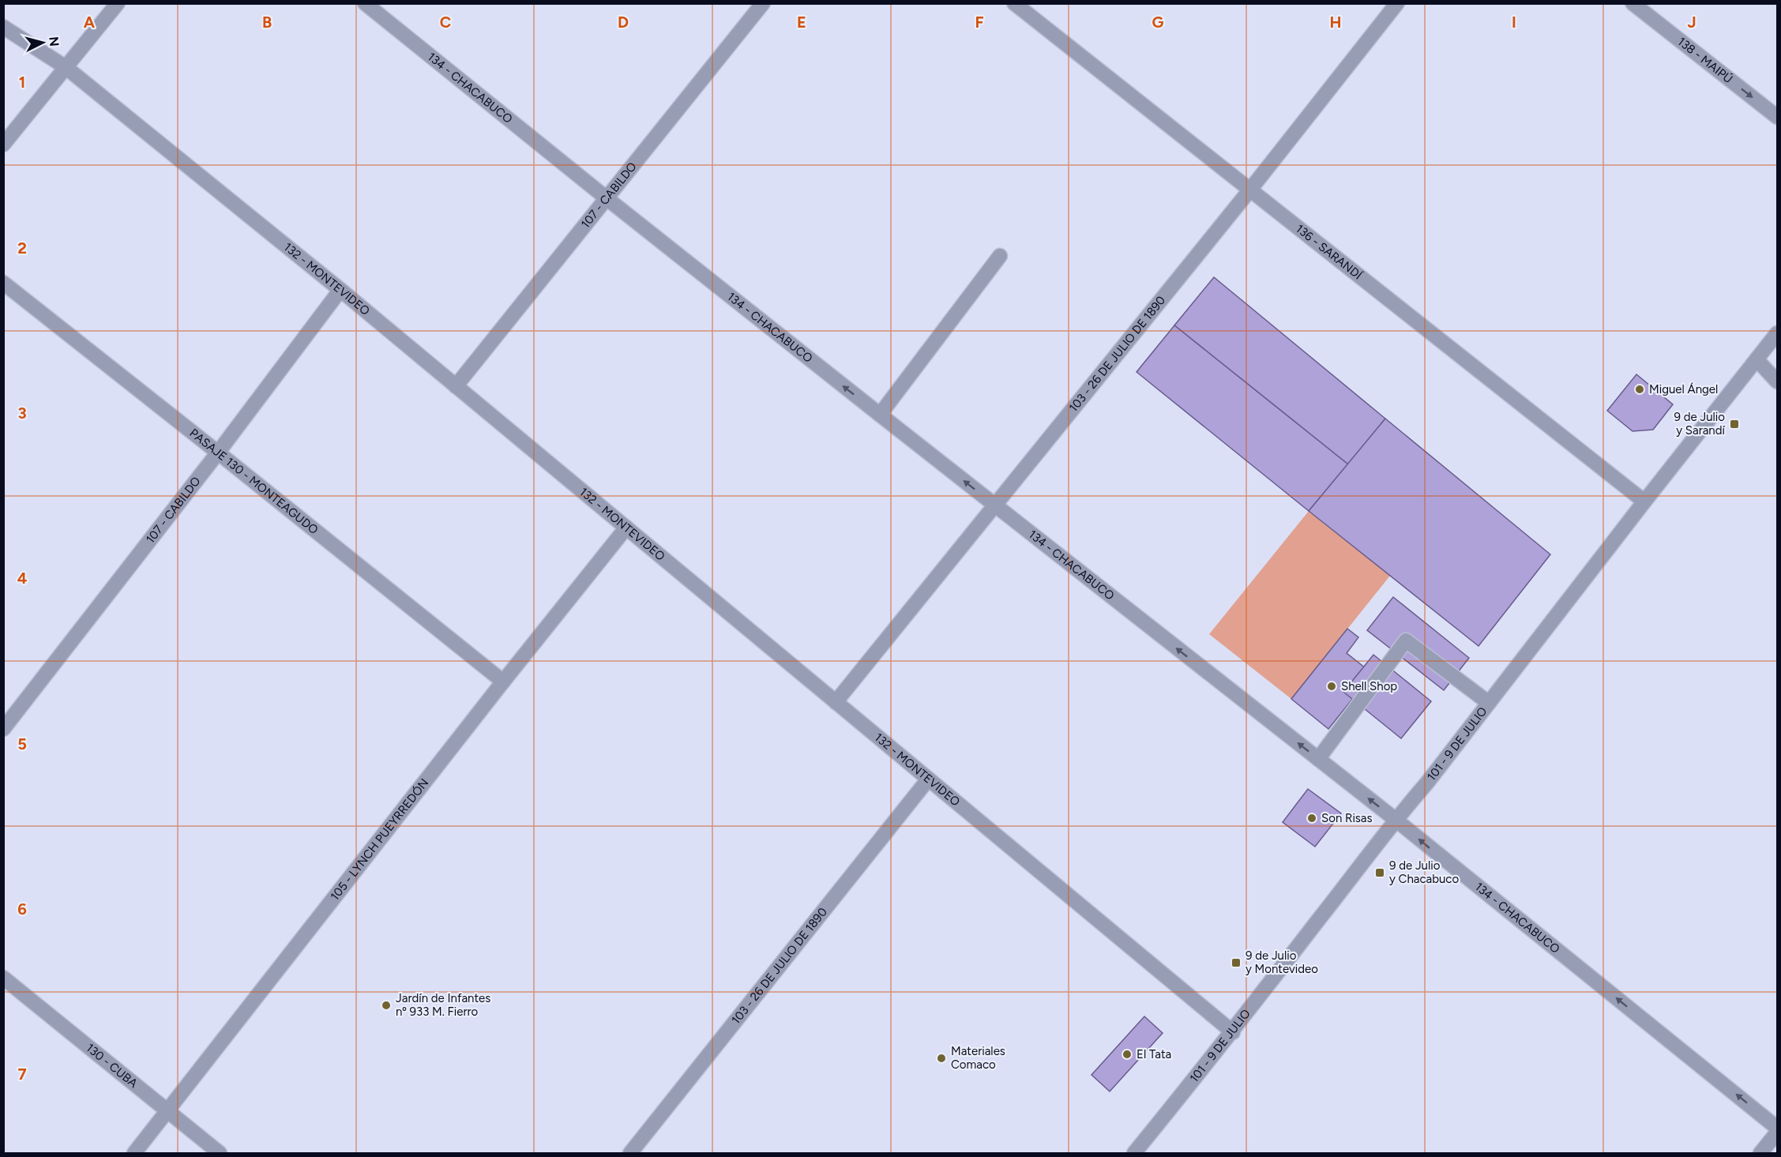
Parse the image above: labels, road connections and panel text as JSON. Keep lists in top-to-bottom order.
{
  "streets": {
    "street": [
      "138 - MAIPÚ",
      "134 - CHACABUCO",
      "107 - CABILDO",
      "136 - SARANDÍ",
      "132 - MONTEVIDEO",
      "103 - 26 DE JULIO DE 1890",
      "PASAJE 130 - MONTEAGUDO",
      "101 - 9 DE JULIO",
      "105 - LYNCH PUEYRREDÓN",
      "130 - CUBA"
    ]
  },
  "crossings": [
    ["134 - CHACABUCO", "107 - CABILDO"],
    ["134 - CHACABUCO", "103 - 26 DE JULIO DE 1890"],
    ["134 - CHACABUCO", "101 - 9 DE JULIO"],
    ["107 - CABILDO", "132 - MONTEVIDEO"],
    ["107 - CABILDO", "PASAJE 130 - MONTEAGUDO"],
    ["136 - SARANDÍ", "103 - 26 DE JULIO DE 1890"],
    ["136 - SARANDÍ", "101 - 9 DE JULIO"],
    ["132 - MONTEVIDEO", "103 - 26 DE JULIO DE 1890"],
    ["132 - MONTEVIDEO", "101 - 9 DE JULIO"],
    ["132 - MONTEVIDEO", "105 - LYNCH PUEYRREDÓN"],
    ["PASAJE 130 - MONTEAGUDO", "105 - LYNCH PUEYRREDÓN"],
    ["105 - LYNCH PUEYRREDÓN", "130 - CUBA"]
  ],
  "one_way": ["138 - MAIPÚ", "134 - CHACABUCO"],
  "places": {
    "other": [
      "Miguel Ángel",
      "Shell Shop",
      "Son Risas",
      "Jardín de Infantes nº 933 M. Fierro",
      "El Tata",
      "Materiales Comaco"
    ],
    "transit": ["9 de Julio y Sarandí", "9 de Julio y Chacabuco", "9 de Julio y Montevideo"]
  },
  "north": "right",
  "grid": {
    "columns": [
      "A",
      "B",
      "C",
      "D",
      "E",
      "F",
      "G",
      "H",
      "I",
      "J"
    ],
    "rows": [
      "1",
      "2",
      "3",
      "4",
      "5",
      "6",
      "7"
    ]
  }
}
